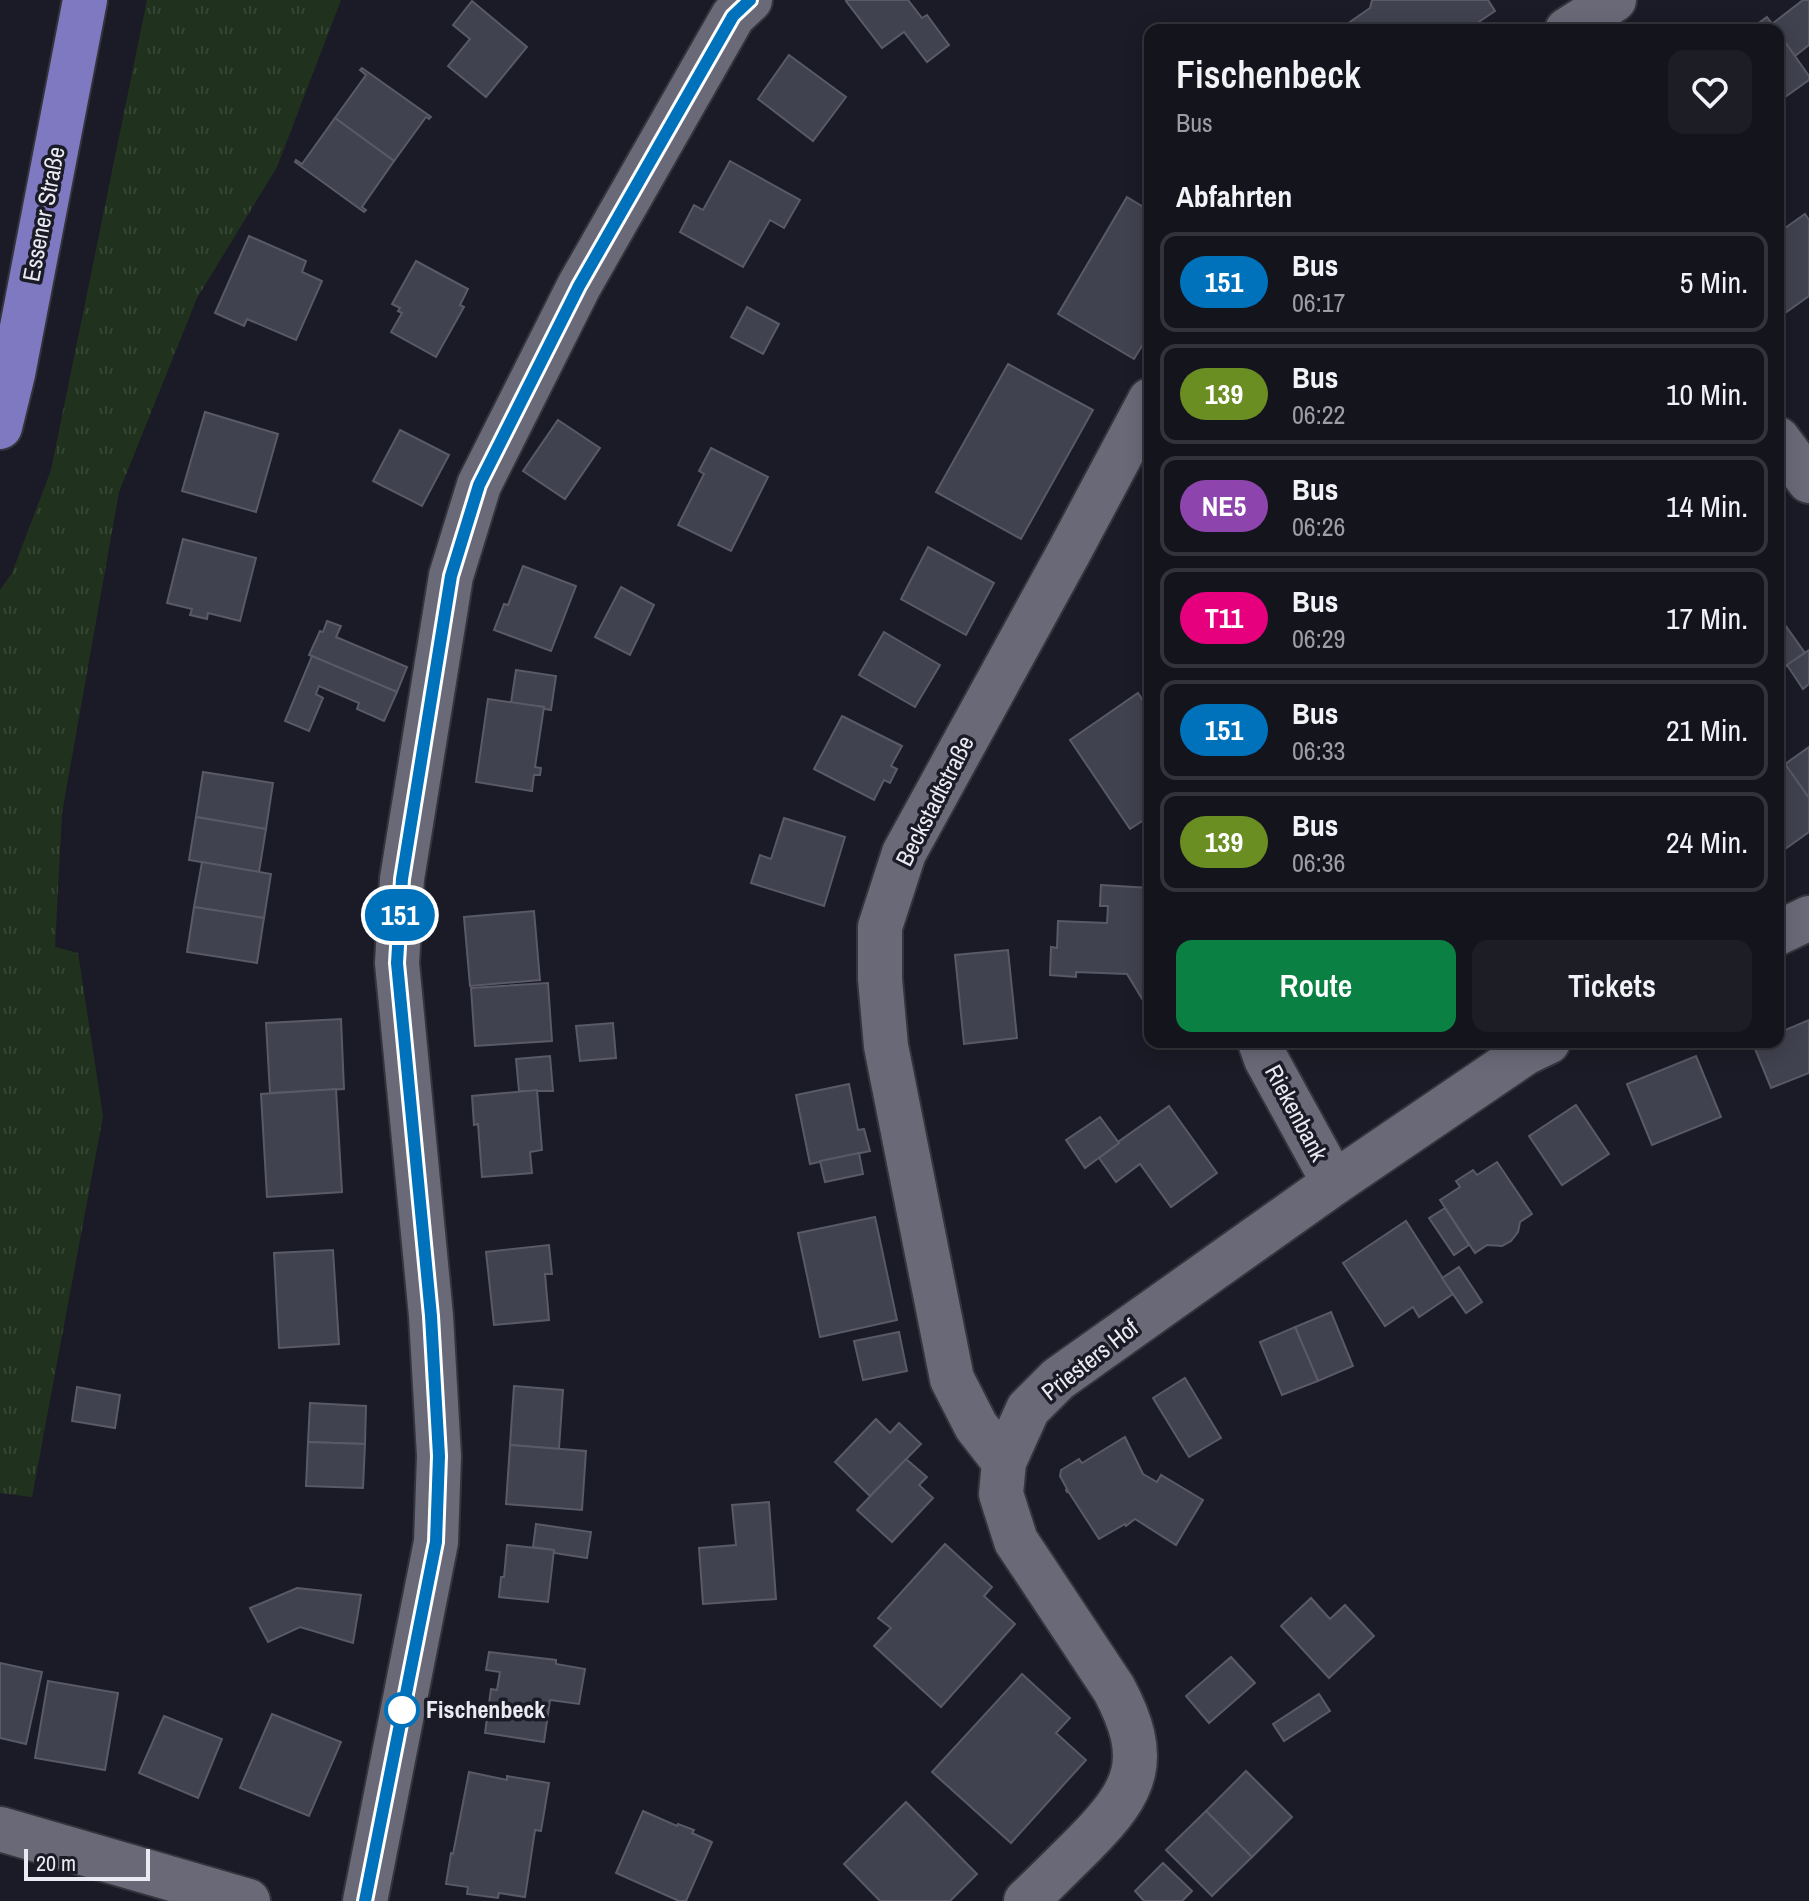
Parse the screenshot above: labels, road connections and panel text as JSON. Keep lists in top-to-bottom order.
{
  "streets": {
    "main road": ["Essener Straße"],
    "street": ["Beckstadtstraße", "Riekenbank", "Priesters Hof"]
  },
  "crossings": [
    ["Beckstadtstraße", "Priesters Hof"],
    ["Riekenbank", "Priesters Hof"]
  ],
  "places": ["Fischenbeck"],
  "lines": ["bus line 151"],
  "scale_bar": "20 m",
  "page": {
    "on_map": "151",
    "heading": [
      ["Fischenbeck", "Bus"],
      "Abfahrten"
    ],
    "list": [
      {
        "mark": "151",
        "name": "Bus",
        "note": "06:17",
        "value": "5 Min."
      },
      {
        "mark": "139",
        "name": "Bus",
        "note": "06:22",
        "value": "10 Min."
      },
      {
        "mark": "NE5",
        "name": "Bus",
        "note": "06:26",
        "value": "14 Min."
      },
      {
        "mark": "T11",
        "name": "Bus",
        "note": "06:29",
        "value": "17 Min."
      },
      {
        "mark": "151",
        "name": "Bus",
        "note": "06:33",
        "value": "21 Min."
      },
      {
        "mark": "139",
        "name": "Bus",
        "note": "06:36",
        "value": "24 Min."
      }
    ],
    "buttons": ["Route", "Tickets"],
    "scale": "20 m"
  }
}
